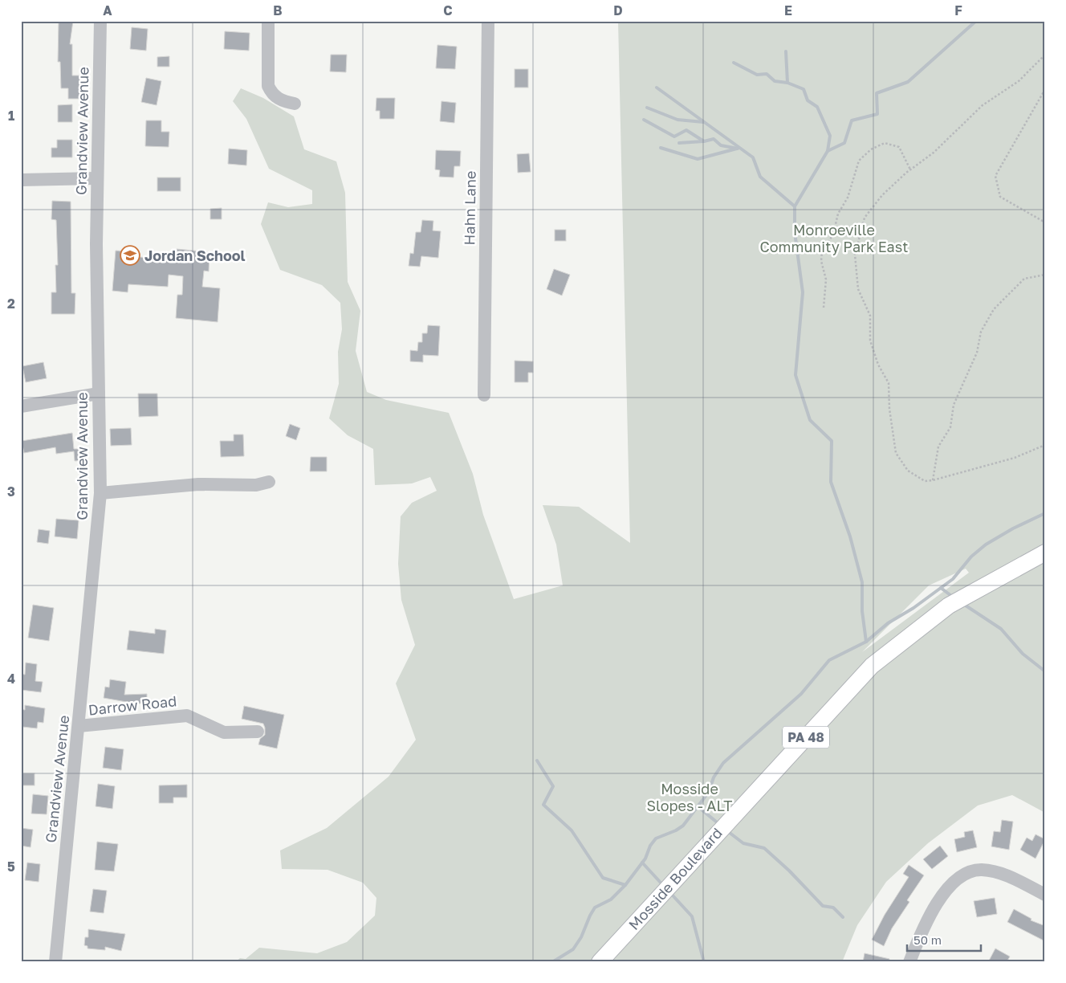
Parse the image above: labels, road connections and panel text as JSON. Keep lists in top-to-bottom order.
{
  "streets": {
    "main road": ["PA 48", "Mosside Boulevard"],
    "street": ["Grandview Avenue", "Hahn Lane", "Darrow Road"]
  },
  "crossings": [
    ["Grandview Avenue", "Darrow Road"]
  ],
  "parks": ["Monroeville Community Park East", "Mosside Slopes - ALT"],
  "places": {
    "school or university": ["Jordan School"]
  },
  "scale_bar": "50 m",
  "grid": {
    "columns": [
      "A",
      "B",
      "C",
      "D",
      "E",
      "F"
    ],
    "rows": [
      "1",
      "2",
      "3",
      "4",
      "5"
    ]
  }
}
